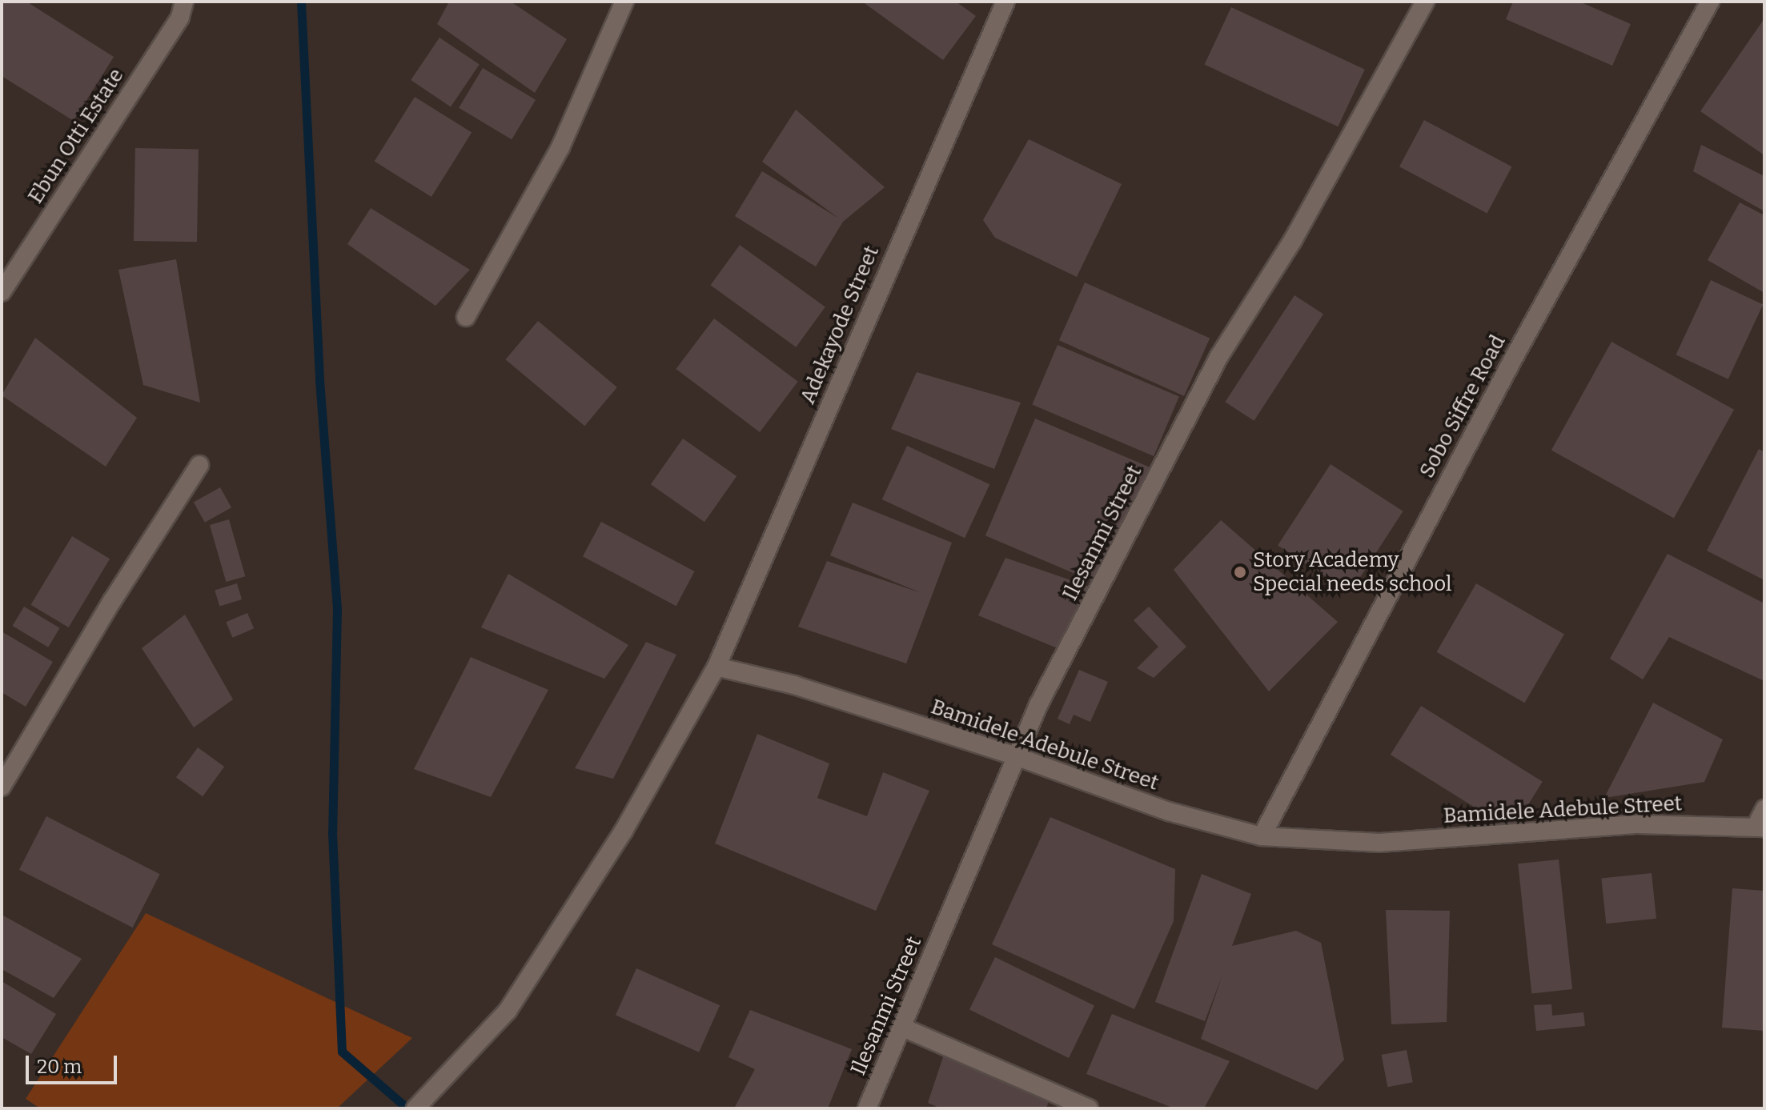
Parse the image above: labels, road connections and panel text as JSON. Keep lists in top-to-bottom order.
{
  "streets": {
    "street": [
      "Ebun Otti Estate",
      "Adekayode Street",
      "Sobo Siffre Road",
      "Ilesanmi Street",
      "Bamidele Adebule Street"
    ]
  },
  "crossings": [
    ["Adekayode Street", "Bamidele Adebule Street"],
    ["Sobo Siffre Road", "Bamidele Adebule Street"],
    ["Ilesanmi Street", "Bamidele Adebule Street"]
  ],
  "places": ["Story Academy Special needs school"],
  "scale_bar": "20 m"
}
